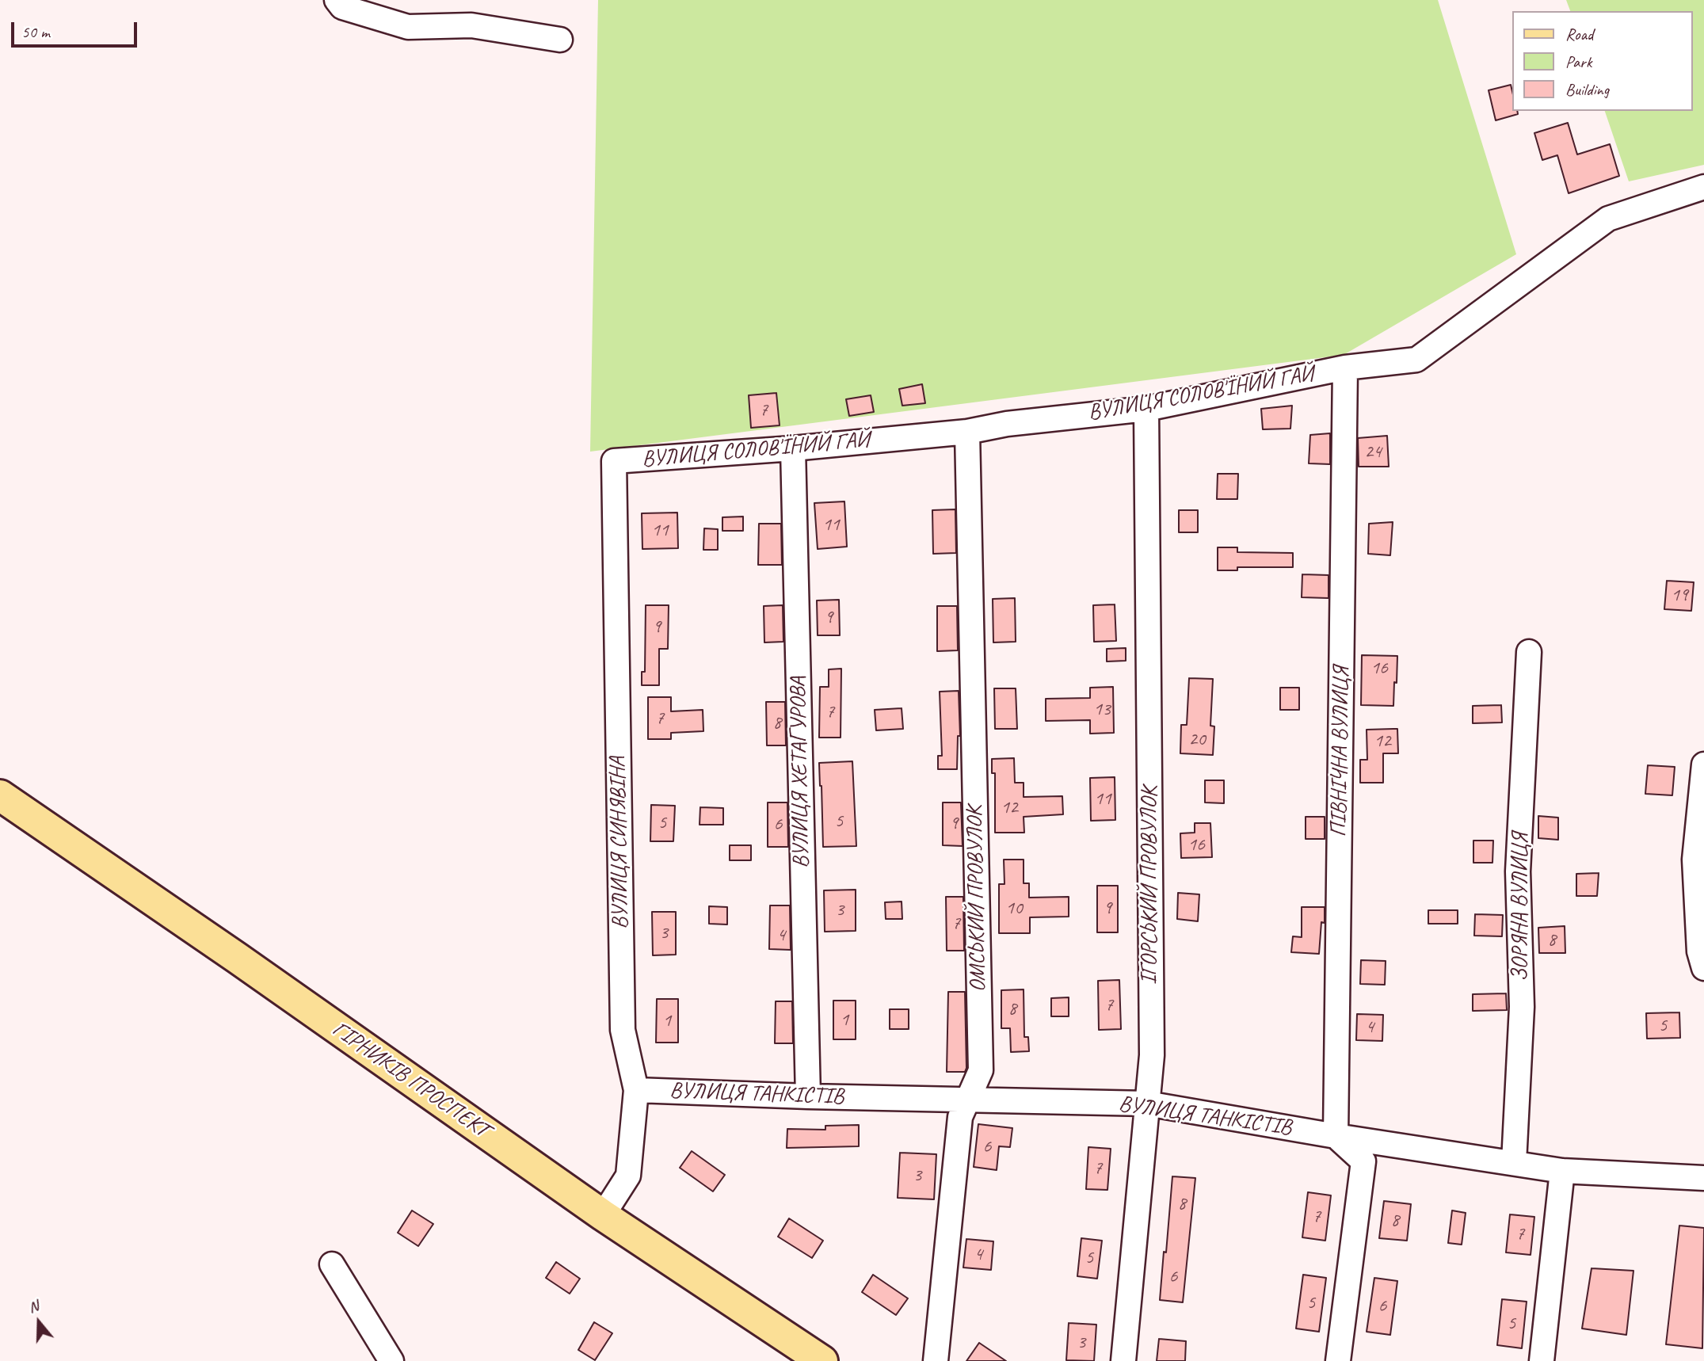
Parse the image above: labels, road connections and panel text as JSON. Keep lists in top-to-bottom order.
{
  "streets": {
    "main road": ["ГІРНИКІВ ПРОСПЕКТ"],
    "street": [
      "ВУЛИЦЯ СОЛОВ'ЇНИЙ ГАЙ",
      "ПІВНІЧНА ВУЛИЦЯ",
      "ВУЛИЦЯ ХЕТАГУРОВА",
      "ВУЛИЦЯ СИНЯВІНА",
      "ІГОРСЬКИЙ ПРОВУЛОК",
      "ОМСЬКИЙ ПРОВУЛОК",
      "ЗОРЯНА ВУЛИЦЯ",
      "ВУЛИЦЯ ТАНКІСТІВ"
    ]
  },
  "crossings": [
    ["ВУЛИЦЯ СОЛОВ'ЇНИЙ ГАЙ", "ПІВНІЧНА ВУЛИЦЯ"],
    ["ВУЛИЦЯ СОЛОВ'ЇНИЙ ГАЙ", "ВУЛИЦЯ ХЕТАГУРОВА"],
    ["ВУЛИЦЯ СОЛОВ'ЇНИЙ ГАЙ", "ВУЛИЦЯ СИНЯВІНА"],
    ["ВУЛИЦЯ СОЛОВ'ЇНИЙ ГАЙ", "ІГОРСЬКИЙ ПРОВУЛОК"],
    ["ВУЛИЦЯ СОЛОВ'ЇНИЙ ГАЙ", "ОМСЬКИЙ ПРОВУЛОК"],
    ["ПІВНІЧНА ВУЛИЦЯ", "ВУЛИЦЯ ТАНКІСТІВ"],
    ["ВУЛИЦЯ ХЕТАГУРОВА", "ВУЛИЦЯ ТАНКІСТІВ"],
    ["ВУЛИЦЯ СИНЯВІНА", "ГІРНИКІВ ПРОСПЕКТ"],
    ["ВУЛИЦЯ СИНЯВІНА", "ВУЛИЦЯ ТАНКІСТІВ"],
    ["ІГОРСЬКИЙ ПРОВУЛОК", "ВУЛИЦЯ ТАНКІСТІВ"],
    ["ОМСЬКИЙ ПРОВУЛОК", "ВУЛИЦЯ ТАНКІСТІВ"],
    ["ЗОРЯНА ВУЛИЦЯ", "ВУЛИЦЯ ТАНКІСТІВ"]
  ],
  "house_numbers": [
    "7",
    "24",
    "11",
    "11",
    "19",
    "9",
    "9",
    "16",
    "13",
    "7",
    "7",
    "8",
    "20",
    "12",
    "11",
    "12",
    "5",
    "5",
    "9",
    "6",
    "16",
    "10",
    "9",
    "3",
    "7",
    "3",
    "4",
    "8",
    "7",
    "8",
    "1",
    "1",
    "5",
    "4",
    "6",
    "7",
    "3",
    "8",
    "7",
    "8",
    "7",
    "4",
    "5",
    "6",
    "5",
    "6",
    "5",
    "3"
  ],
  "legend": ["Road", "Park", "Building"],
  "scale_bar": "50 m",
  "north": "top"
}
